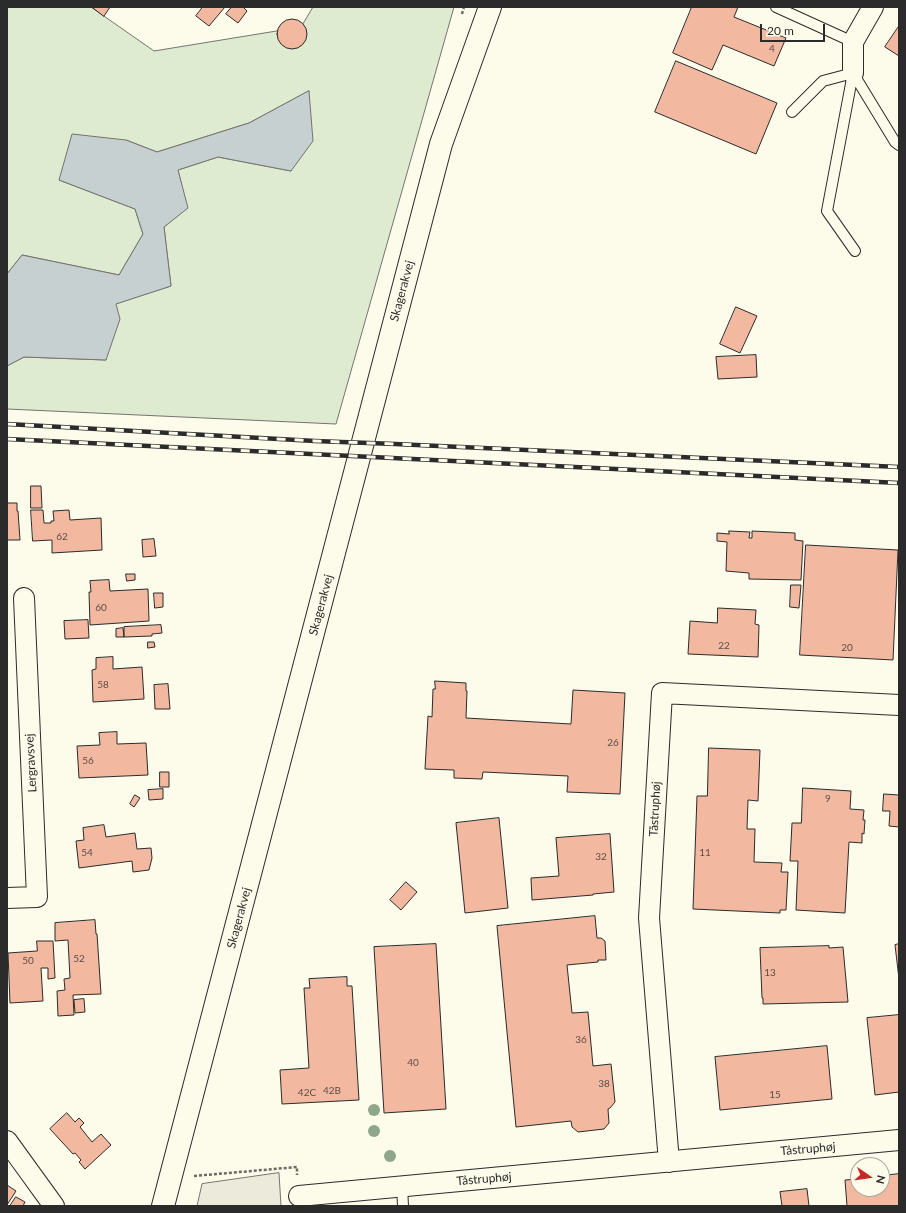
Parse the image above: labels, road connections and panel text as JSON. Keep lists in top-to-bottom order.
{
  "streets": {
    "street": ["Skagerakvej", "Lergravsvej", "Tåstruphøj"]
  },
  "house_numbers": [
    "4",
    "62",
    "60",
    "22",
    "20",
    "58",
    "26",
    "56",
    "9",
    "54",
    "11",
    "32",
    "52",
    "50",
    "13",
    "36",
    "40",
    "38",
    "42B",
    "42C",
    "15"
  ],
  "scale_bar": "20 m",
  "north": "right"
}
